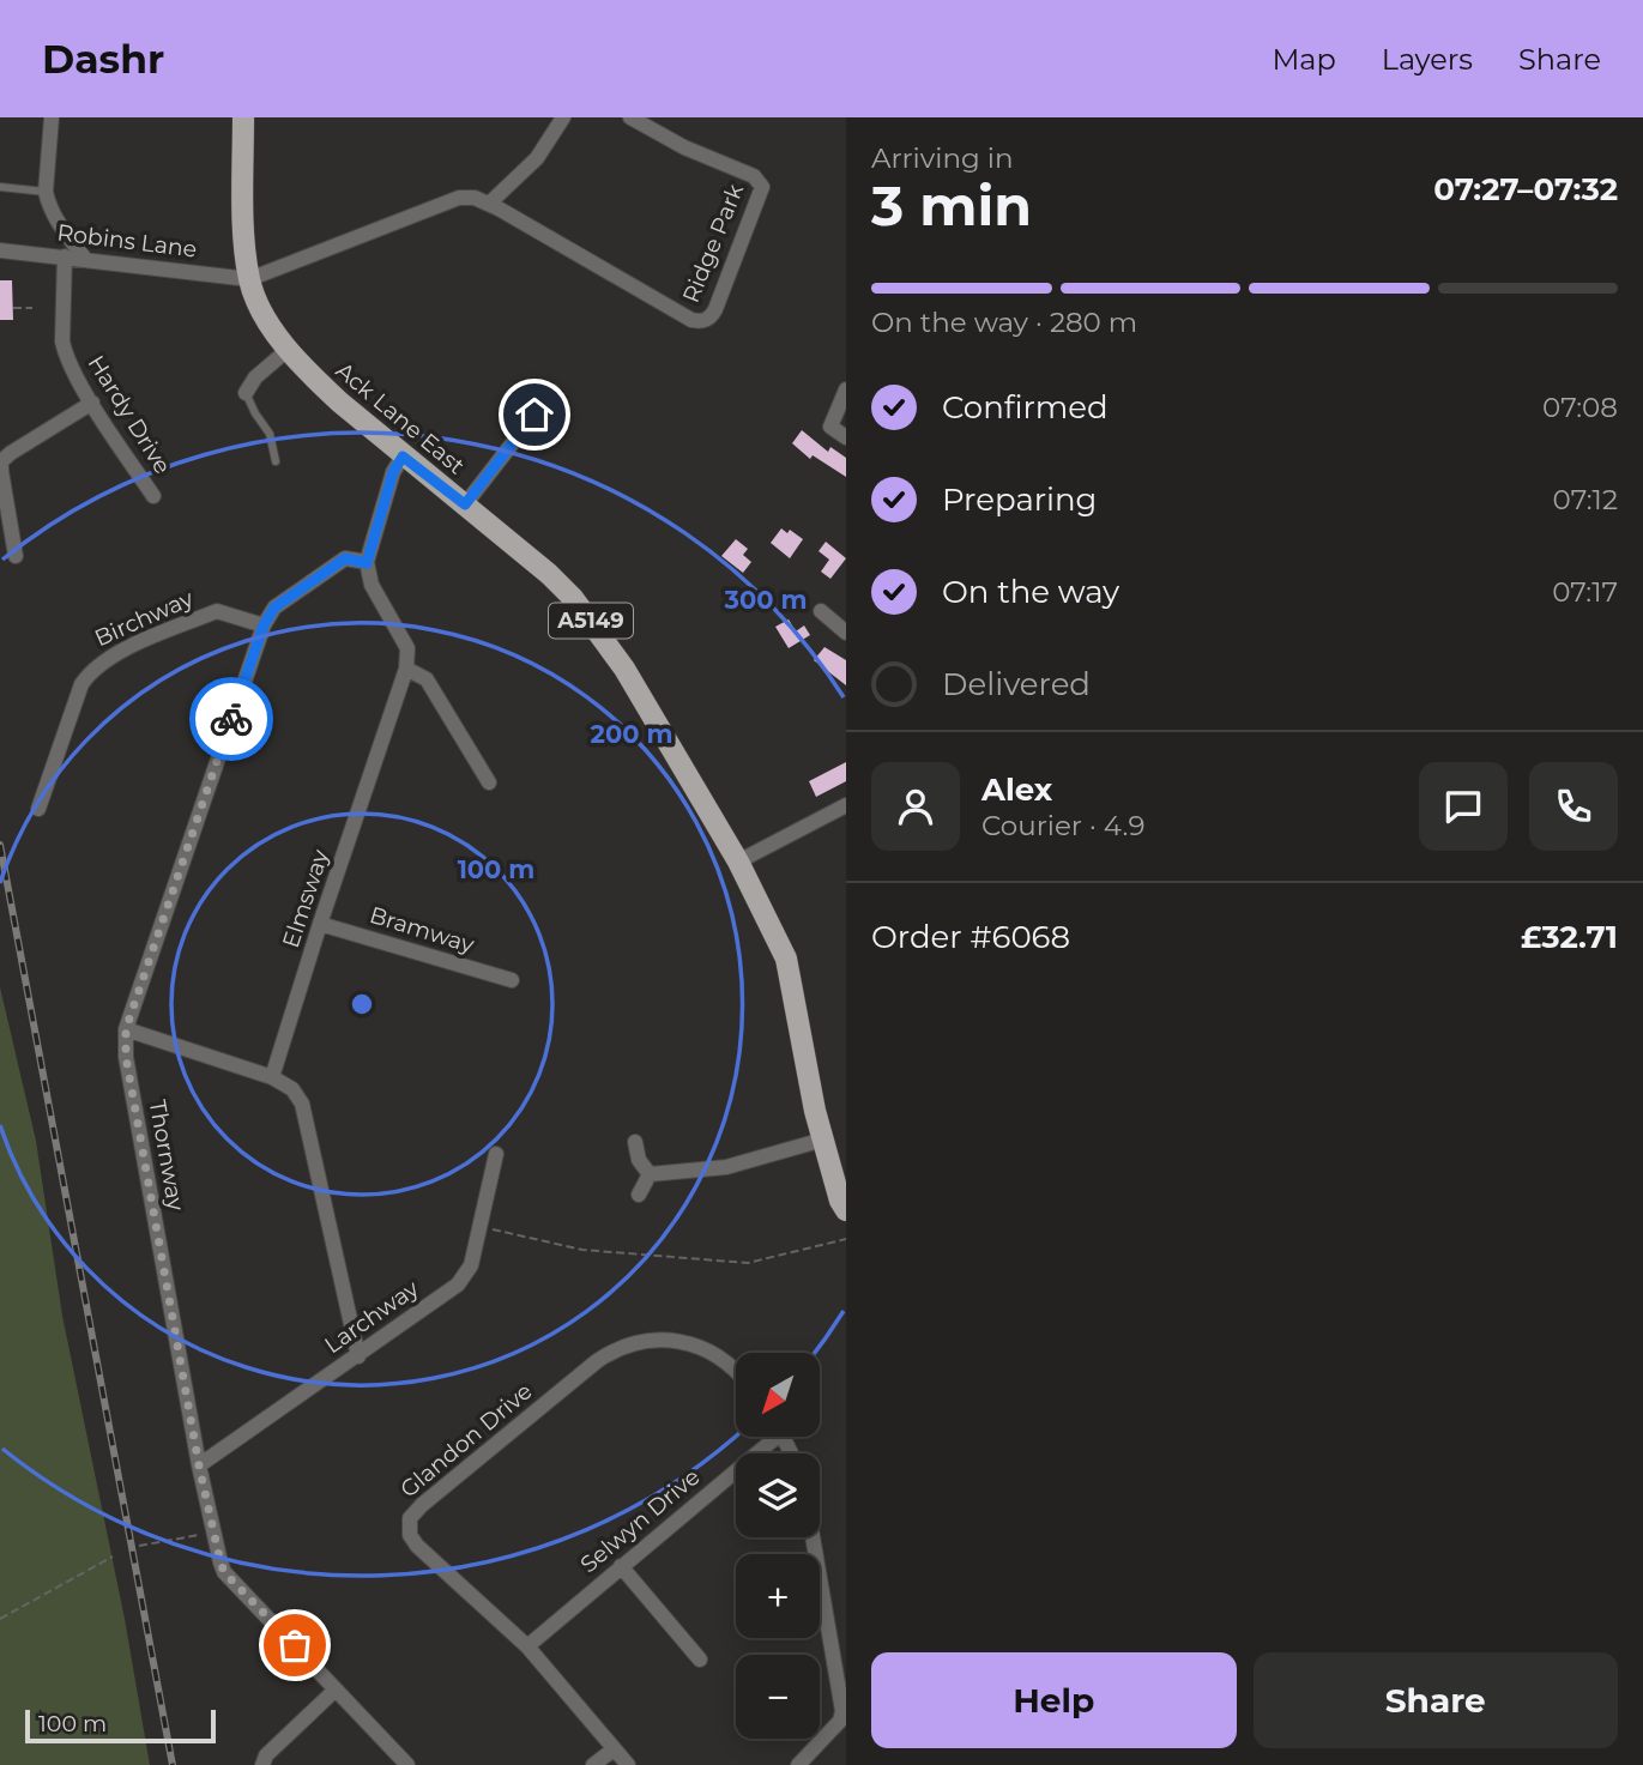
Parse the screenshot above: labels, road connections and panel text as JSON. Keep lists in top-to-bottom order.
{
  "streets": {
    "main road": ["Ack Lane East", "A5149"],
    "street": [
      "Robins Lane",
      "Ridge Park",
      "Hardy Drive",
      "Birchway",
      "Elmsway",
      "Bramway",
      "Thornway",
      "Larchway",
      "Glandon Drive",
      "Selwyn Drive"
    ]
  },
  "crossings": [
    ["Robins Lane", "Ridge Park"],
    ["Robins Lane", "Hardy Drive"],
    ["Robins Lane", "Ack Lane East"],
    ["Ridge Park", "Ack Lane East"],
    ["Birchway", "Thornway"],
    ["Elmsway", "Bramway"],
    ["Thornway", "Larchway"],
    ["Glandon Drive", "Selwyn Drive"]
  ],
  "scale_bar": "100 m",
  "north": "bottom left",
  "page": {
    "header": "Dashr",
    "nav": ["Map", "Layers", "Share"],
    "heading": ["3 min", "Arriving in", "07:27–07:32"],
    "panel": [
      "Alex",
      "Courier · 4.9",
      "Order #6068",
      "£32.71"
    ],
    "bar": "On the way · 280 m",
    "list": [
      ["Confirmed", "07:08"],
      ["Preparing", "07:12"],
      ["On the way", "07:17"],
      "Delivered"
    ],
    "map_buttons": ["+", "−"],
    "buttons": ["Help", "Share"],
    "scale": "100 m"
  },
  "rings": ["300 m", "200 m", "100 m"]
}
